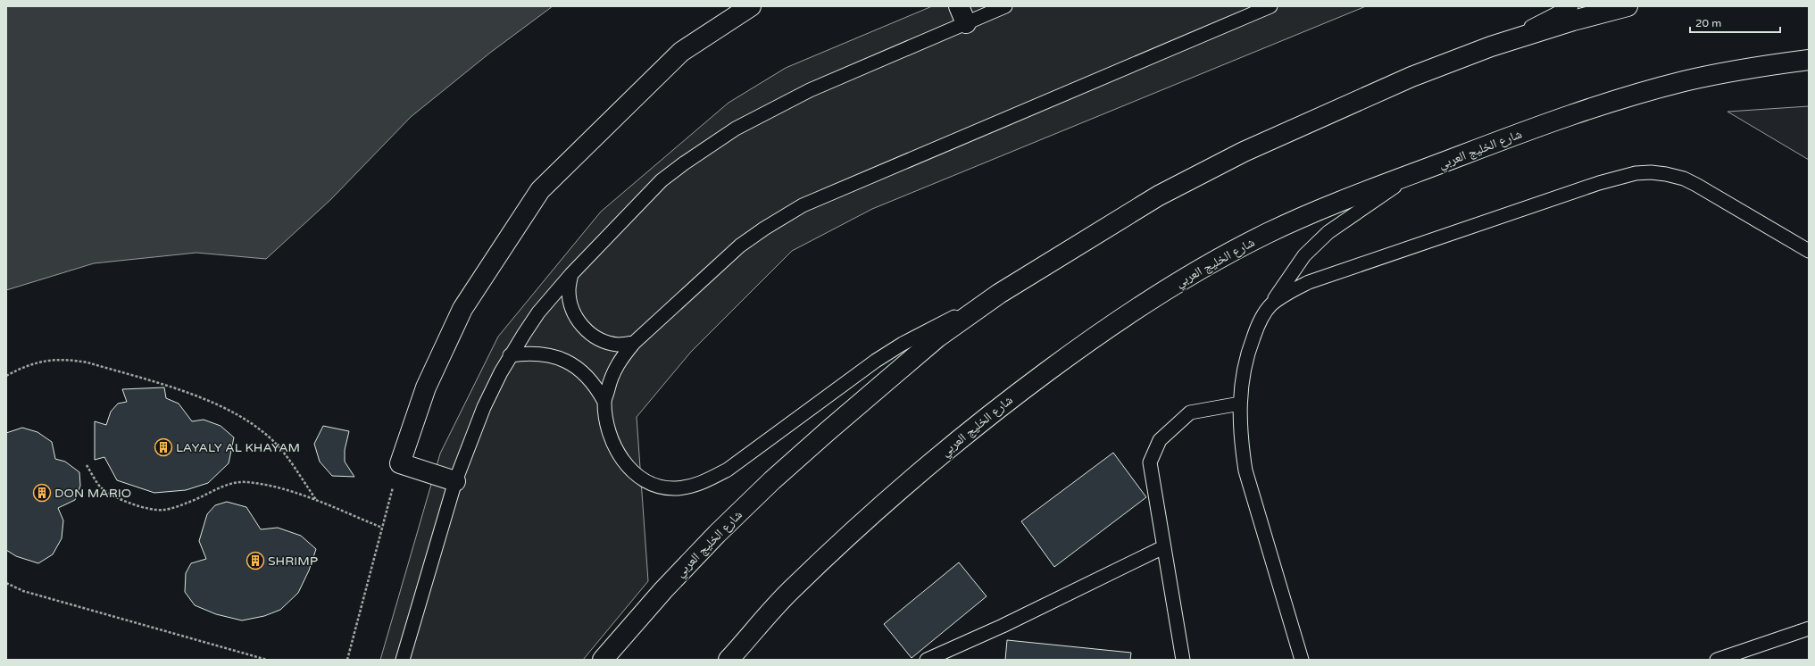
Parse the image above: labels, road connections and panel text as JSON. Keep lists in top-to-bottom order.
{
  "streets": {
    "main road": ["شارع الخليج العربي"]
  },
  "places": {
    "building": ["LAYALY AL KHAYAM", "DON MARIO", "SHRIMP"]
  },
  "scale_bar": "20 m"
}
